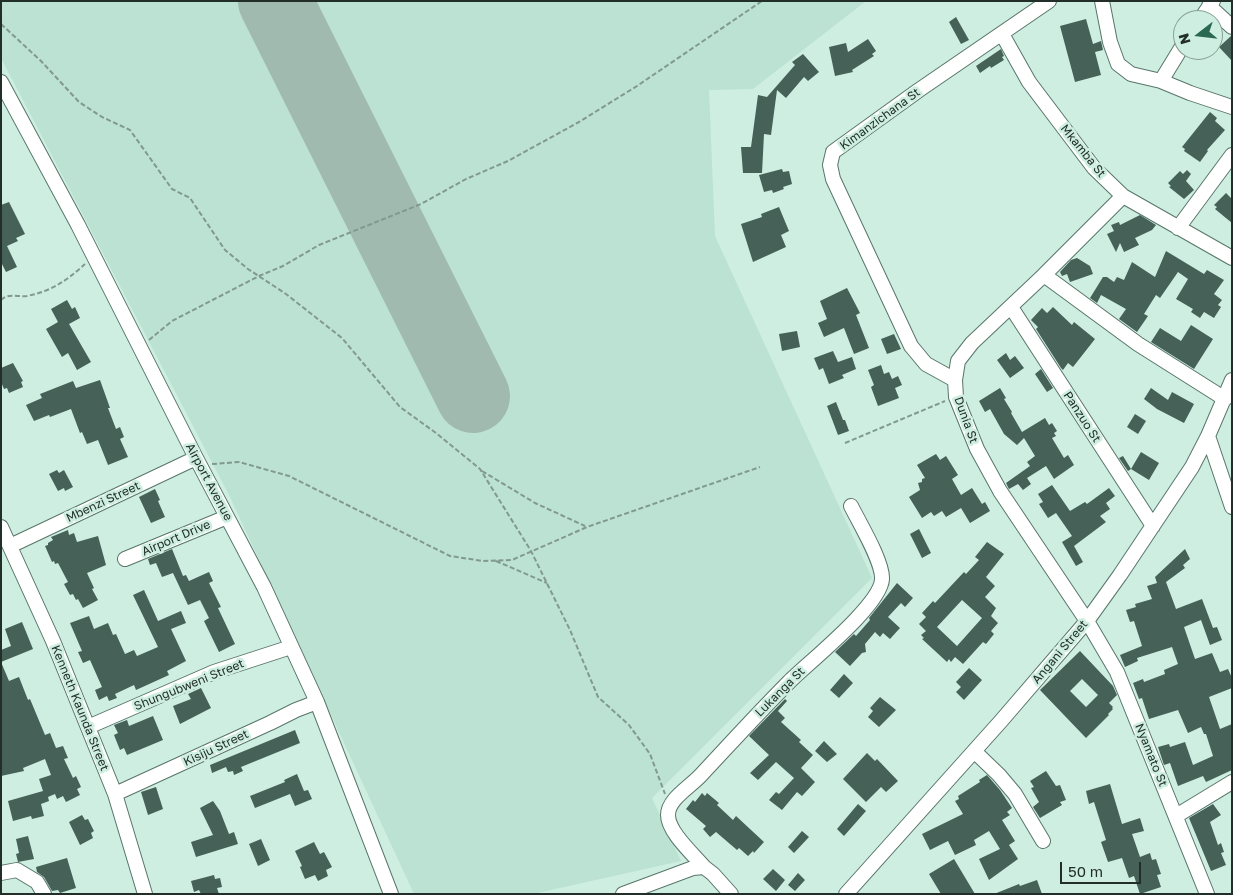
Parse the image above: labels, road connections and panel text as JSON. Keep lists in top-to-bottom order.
{
  "streets": {
    "street": [
      "Kimanzichana St",
      "Mkamba St",
      "Panzuo St",
      "Dunia St",
      "Airport Avenue",
      "Mbenzi Street",
      "Airport Drive",
      "Angani Street",
      "Shungubweni Street",
      "Lukanga St",
      "Kenneth Kaunda Street",
      "Kisiju Street",
      "Nyamato St"
    ]
  },
  "crossings": [
    ["Kimanzichana St", "Mkamba St"],
    ["Kimanzichana St", "Dunia St"],
    ["Mkamba St", "Dunia St"],
    ["Panzuo St", "Dunia St"],
    ["Panzuo St", "Angani Street"],
    ["Dunia St", "Angani Street"],
    ["Dunia St", "Nyamato St"],
    ["Airport Avenue", "Mbenzi Street"],
    ["Airport Avenue", "Airport Drive"],
    ["Airport Avenue", "Shungubweni Street"],
    ["Airport Avenue", "Kisiju Street"],
    ["Mbenzi Street", "Kenneth Kaunda Street"],
    ["Angani Street", "Nyamato St"],
    ["Shungubweni Street", "Kenneth Kaunda Street"],
    ["Kenneth Kaunda Street", "Kisiju Street"]
  ],
  "scale_bar": "50 m",
  "north": "left"
}
